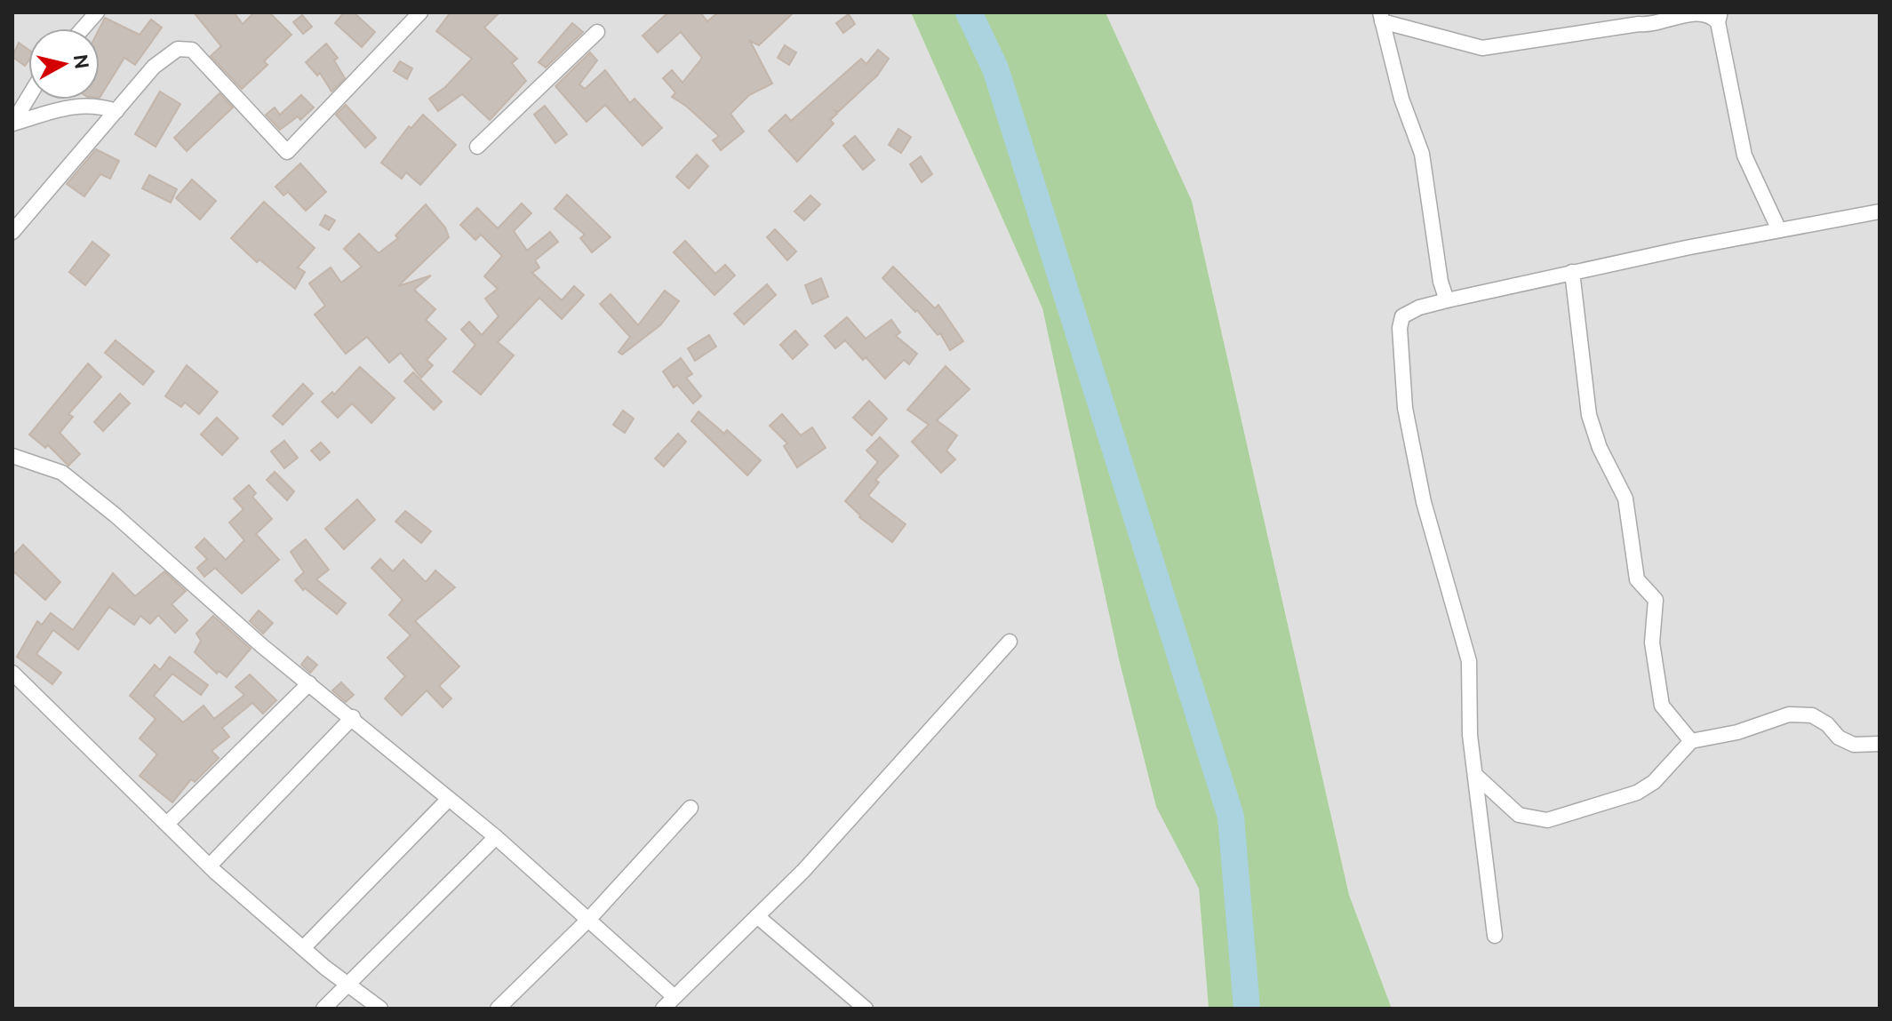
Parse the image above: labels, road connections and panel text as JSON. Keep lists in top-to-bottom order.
{
  "north": "right"
}
